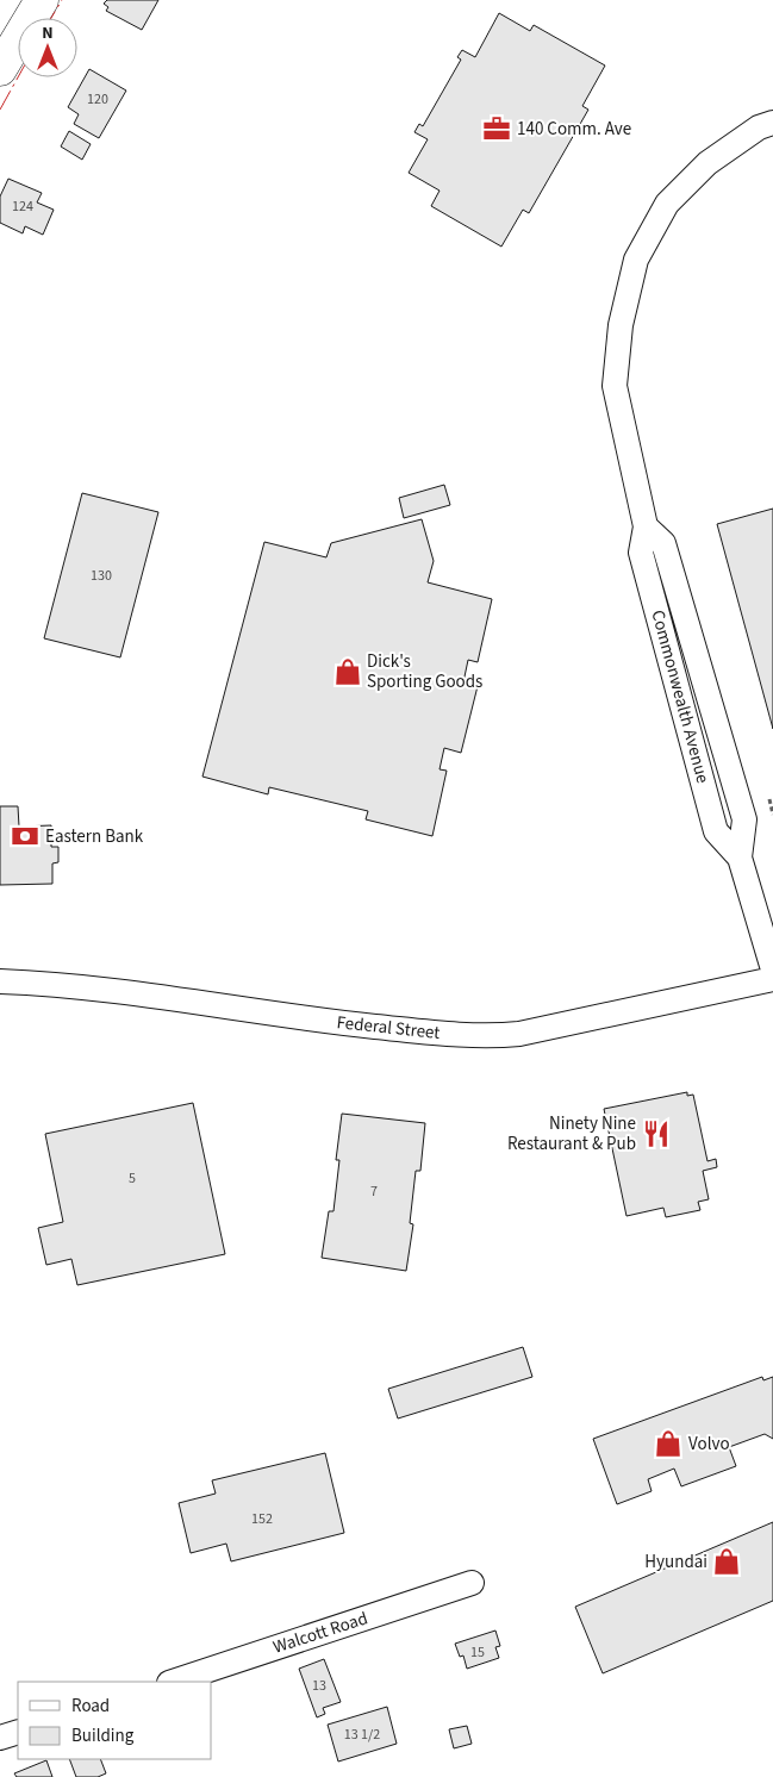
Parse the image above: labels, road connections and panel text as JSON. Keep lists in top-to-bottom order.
{
  "streets": {
    "street": ["Commonwealth Avenue", "Federal Street", "Walcott Road"]
  },
  "places": {
    "office": ["140 Comm. Ave"],
    "shop": ["Dick's Sporting Goods", "Volvo", "Hyundai"],
    "bank": ["Eastern Bank"],
    "restaurant": ["Ninety Nine Restaurant & Pub"]
  },
  "house_numbers": [
    "120",
    "124",
    "130",
    "5",
    "7",
    "152",
    "15",
    "13",
    "13 1/2"
  ],
  "legend": ["Road", "Building"],
  "north": "top"
}
